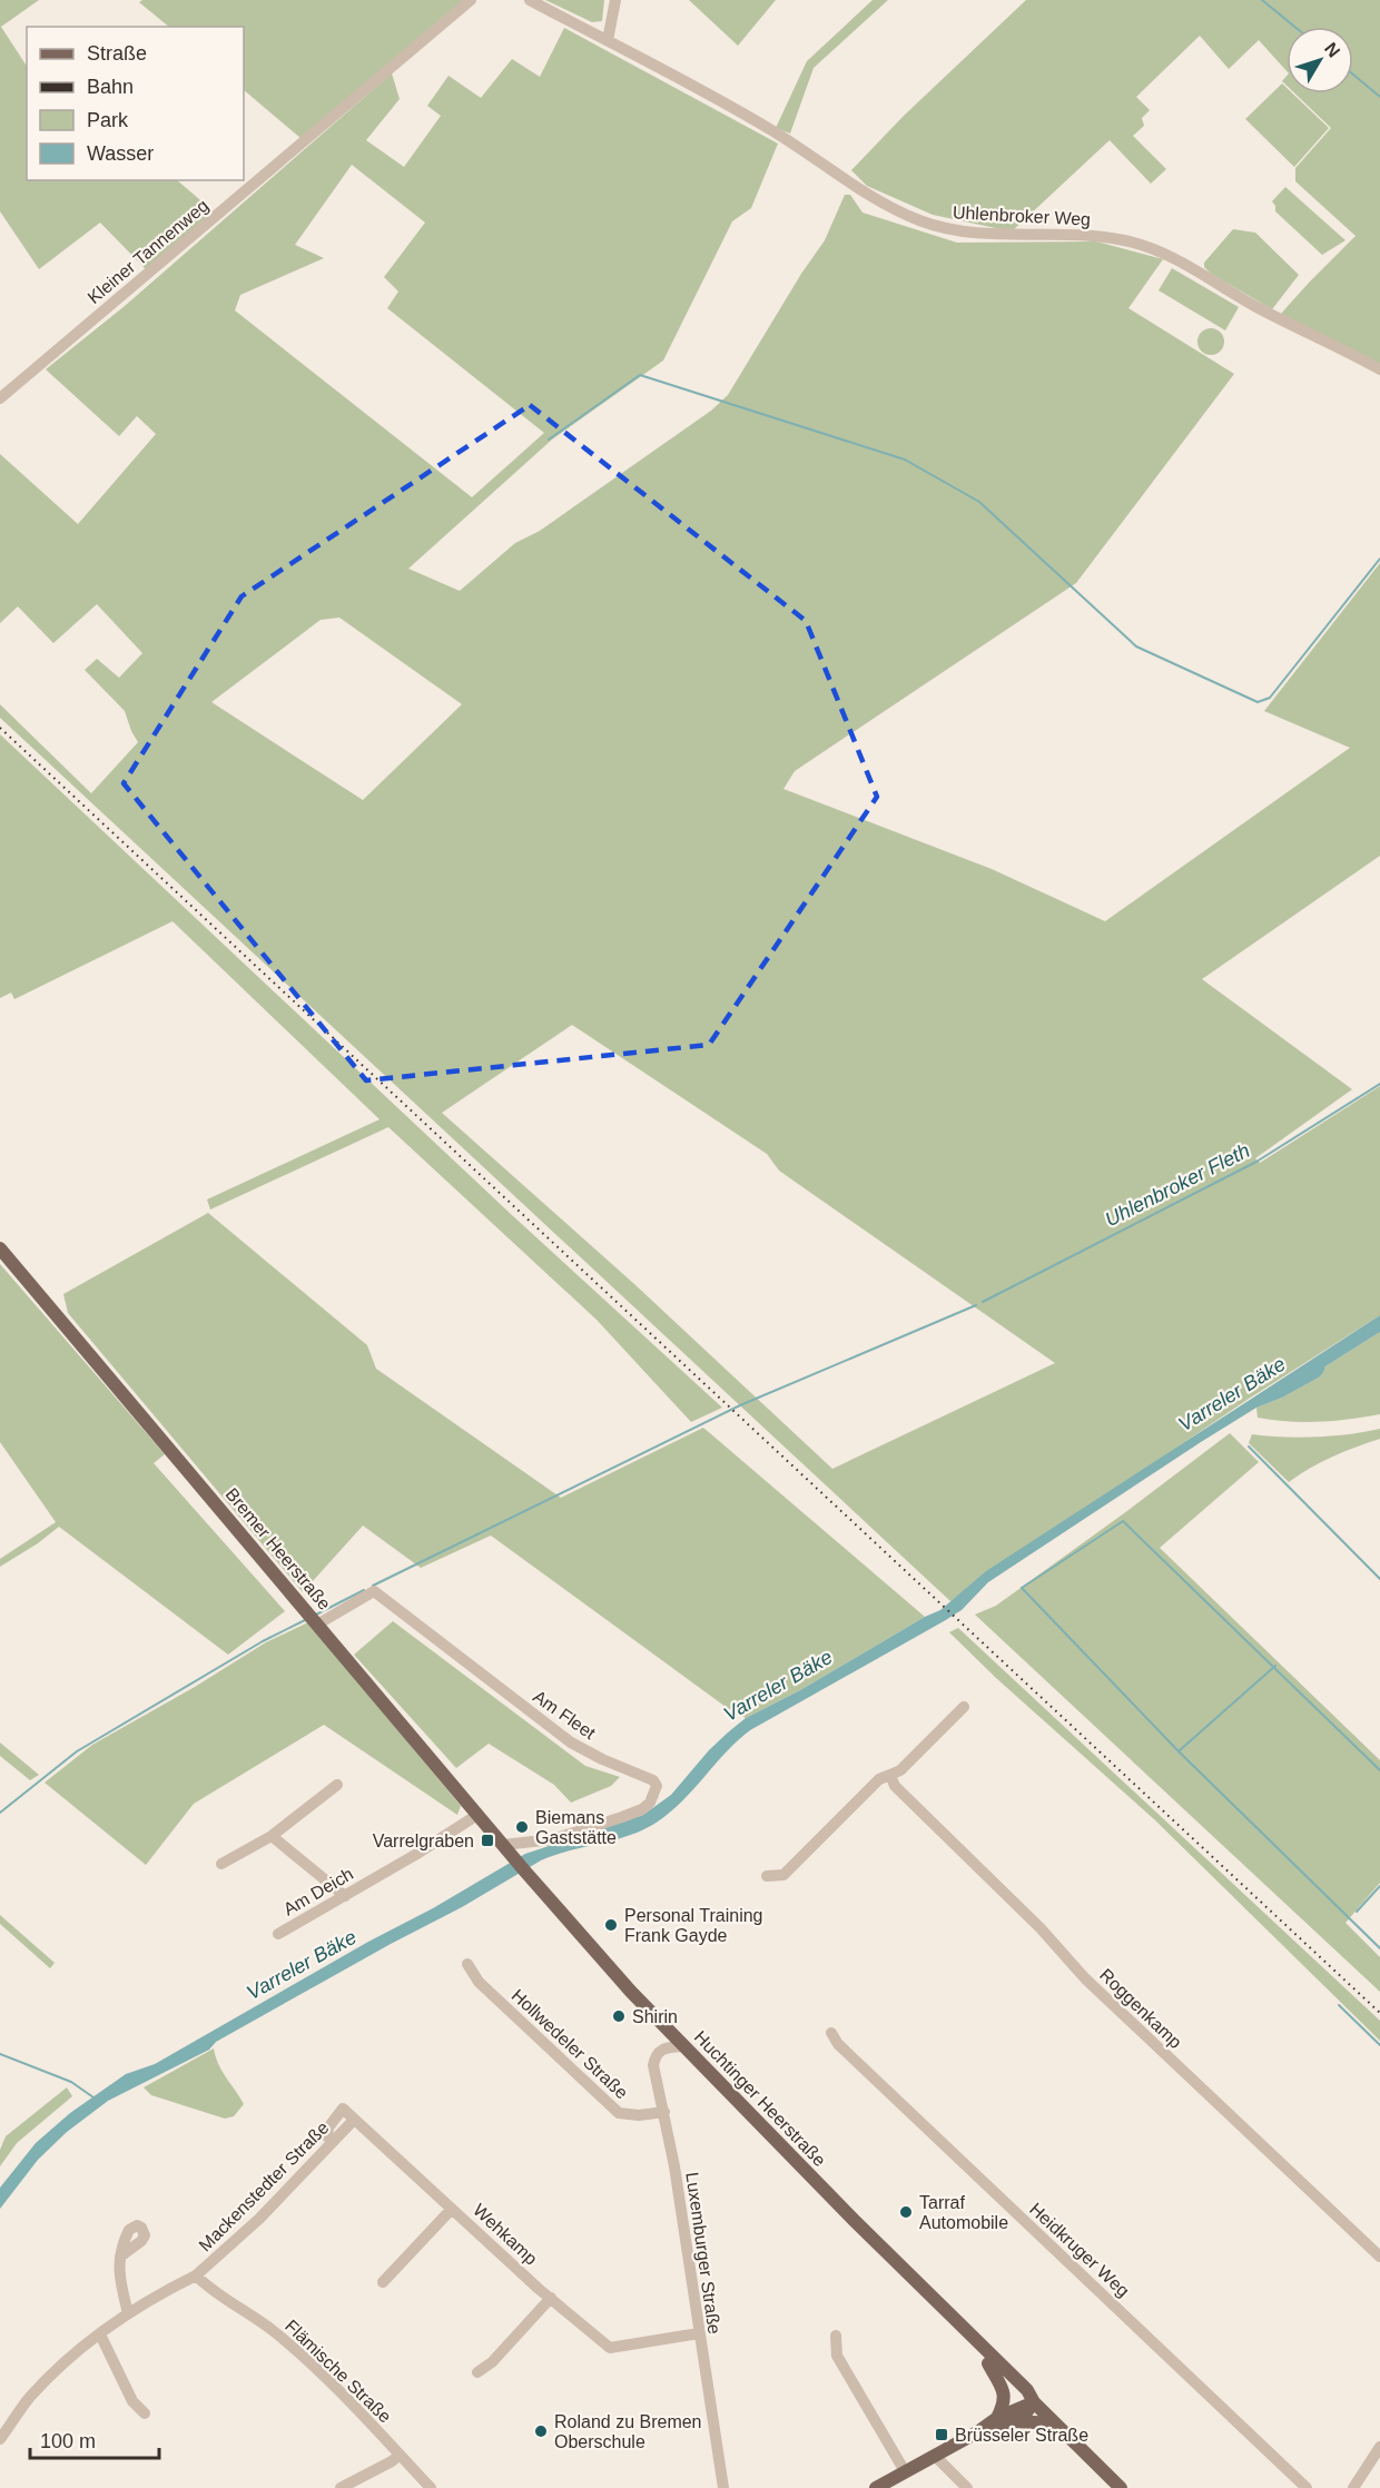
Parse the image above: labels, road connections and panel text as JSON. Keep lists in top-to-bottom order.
{
  "streets": {
    "main road": ["Bremer Heerstraße", "Huchtinger Heerstraße"],
    "street": [
      "Uhlenbroker Weg",
      "Kleiner Tannenweg",
      "Am Fleet",
      "Am Deich",
      "Roggenkamp",
      "Hollwedeler Straße",
      "Mackenstedter Straße",
      "Wehkamp",
      "Heidkruger Weg",
      "Luxemburger Straße",
      "Flämische Straße"
    ]
  },
  "crossings": [
    ["Bremer Heerstraße", "Am Fleet"],
    ["Bremer Heerstraße", "Am Deich"],
    ["Bremer Heerstraße", "Huchtinger Heerstraße"],
    ["Hollwedeler Straße", "Luxemburger Straße"],
    ["Huchtinger Heerstraße", "Luxemburger Straße"],
    ["Mackenstedter Straße", "Wehkamp"],
    ["Mackenstedter Straße", "Flämische Straße"],
    ["Wehkamp", "Luxemburger Straße"]
  ],
  "water": ["Uhlenbroker Fleth", "Varreler Bäke"],
  "places": {
    "other": [
      "Biemans Gaststätte",
      "Personal Training Frank Gayde",
      "Shirin",
      "Tarraf Automobile",
      "Roland zu Bremen Oberschule"
    ],
    "transit": ["Varrelgraben", "Brüsseler Straße"]
  },
  "legend": [
    "Straße",
    "Bahn",
    "Park",
    "Wasser"
  ],
  "scale_bar": "100 m",
  "north": "top right"
}
